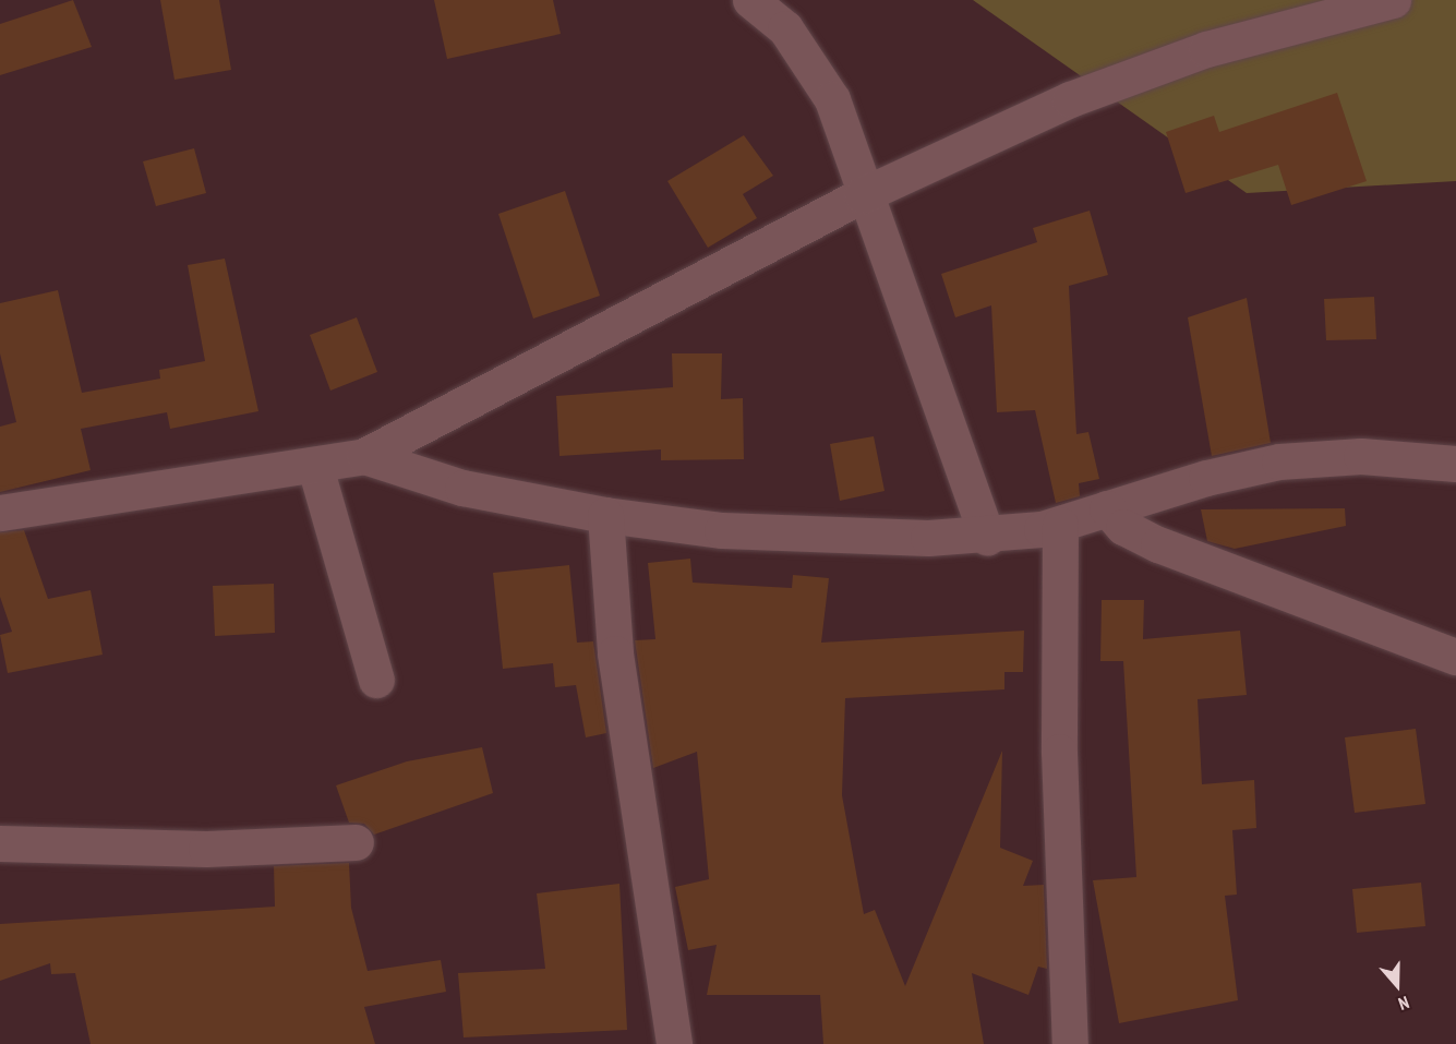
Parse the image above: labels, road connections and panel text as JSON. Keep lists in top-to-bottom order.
{
  "north": "bottom"
}
